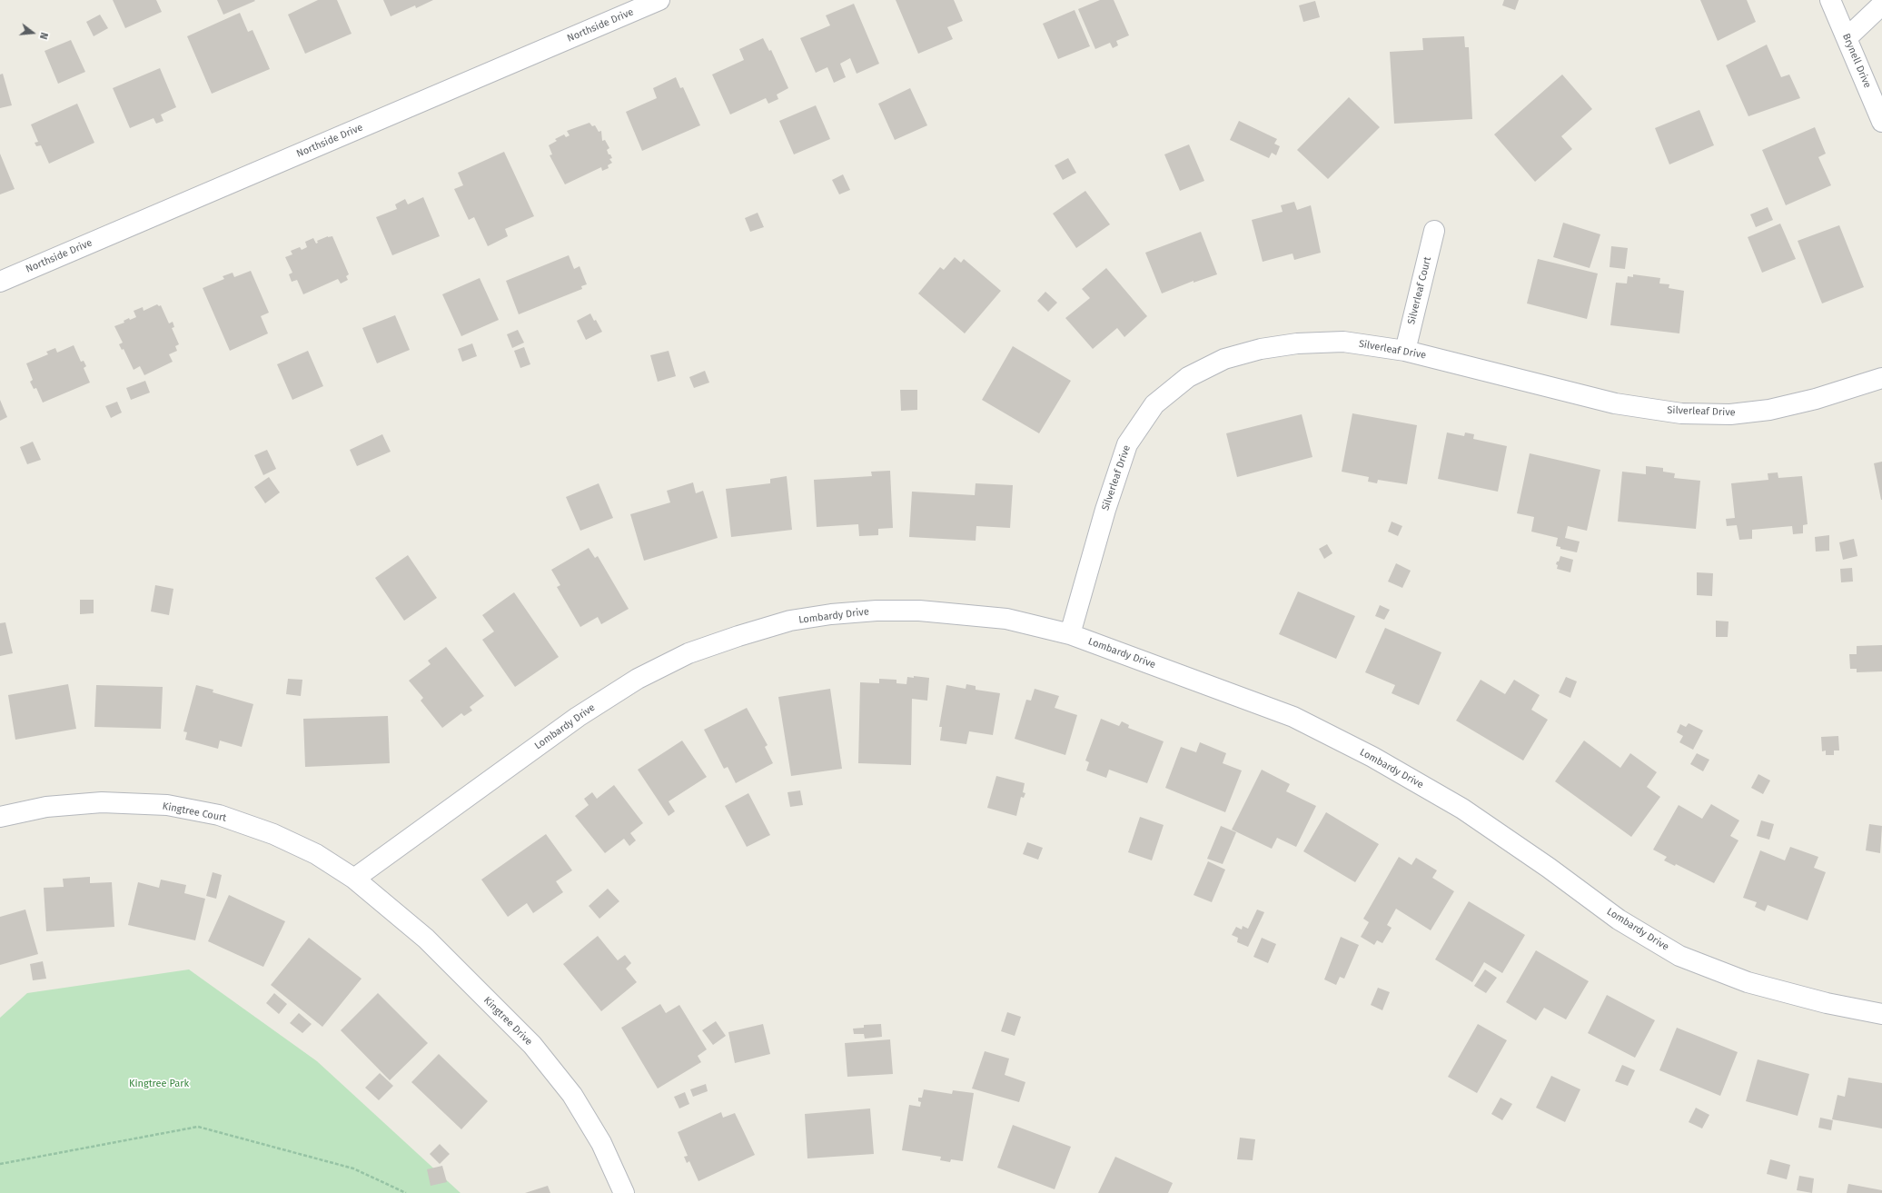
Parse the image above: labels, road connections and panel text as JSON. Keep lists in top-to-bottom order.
{
  "streets": {
    "street": [
      "Northside Drive",
      "Brynell Drive",
      "Silverleaf Court",
      "Silverleaf Drive",
      "Lombardy Drive",
      "Kingtree Court",
      "Kingtree Drive"
    ]
  },
  "crossings": [
    ["Silverleaf Court", "Silverleaf Drive"],
    ["Silverleaf Drive", "Lombardy Drive"],
    ["Lombardy Drive", "Kingtree Court"],
    ["Lombardy Drive", "Kingtree Drive"],
    ["Kingtree Court", "Kingtree Drive"]
  ],
  "parks": ["Kingtree Park"],
  "north": "right"
}
